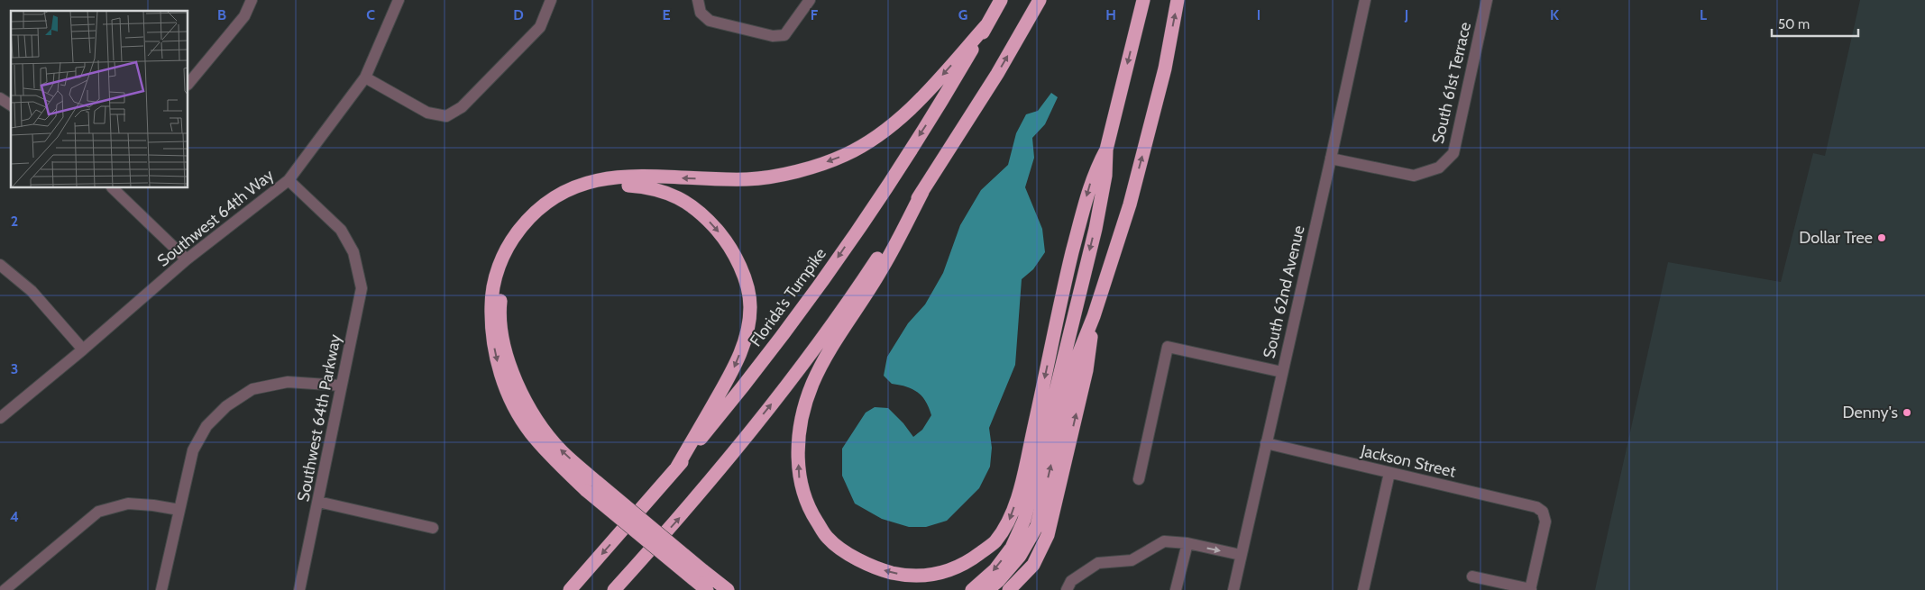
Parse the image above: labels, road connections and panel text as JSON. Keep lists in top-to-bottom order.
{
  "streets": {
    "highway": ["Florida's Turnpike"],
    "street": [
      "South 61st Terrace",
      "Southwest 64th Way",
      "South 62nd Avenue",
      "Southwest 64th Parkway",
      "Jackson Street"
    ]
  },
  "crossings": [
    ["South 61st Terrace", "South 62nd Avenue"],
    ["Southwest 64th Way", "Southwest 64th Parkway"],
    ["South 62nd Avenue", "Jackson Street"]
  ],
  "places": ["Dollar Tree", "Denny's"],
  "scale_bar": "50 m",
  "grid": {
    "columns": [
      "B",
      "C",
      "D",
      "E",
      "F",
      "G",
      "H",
      "I",
      "J",
      "K",
      "L"
    ],
    "rows": ["2", "3", "4"]
  }
}
